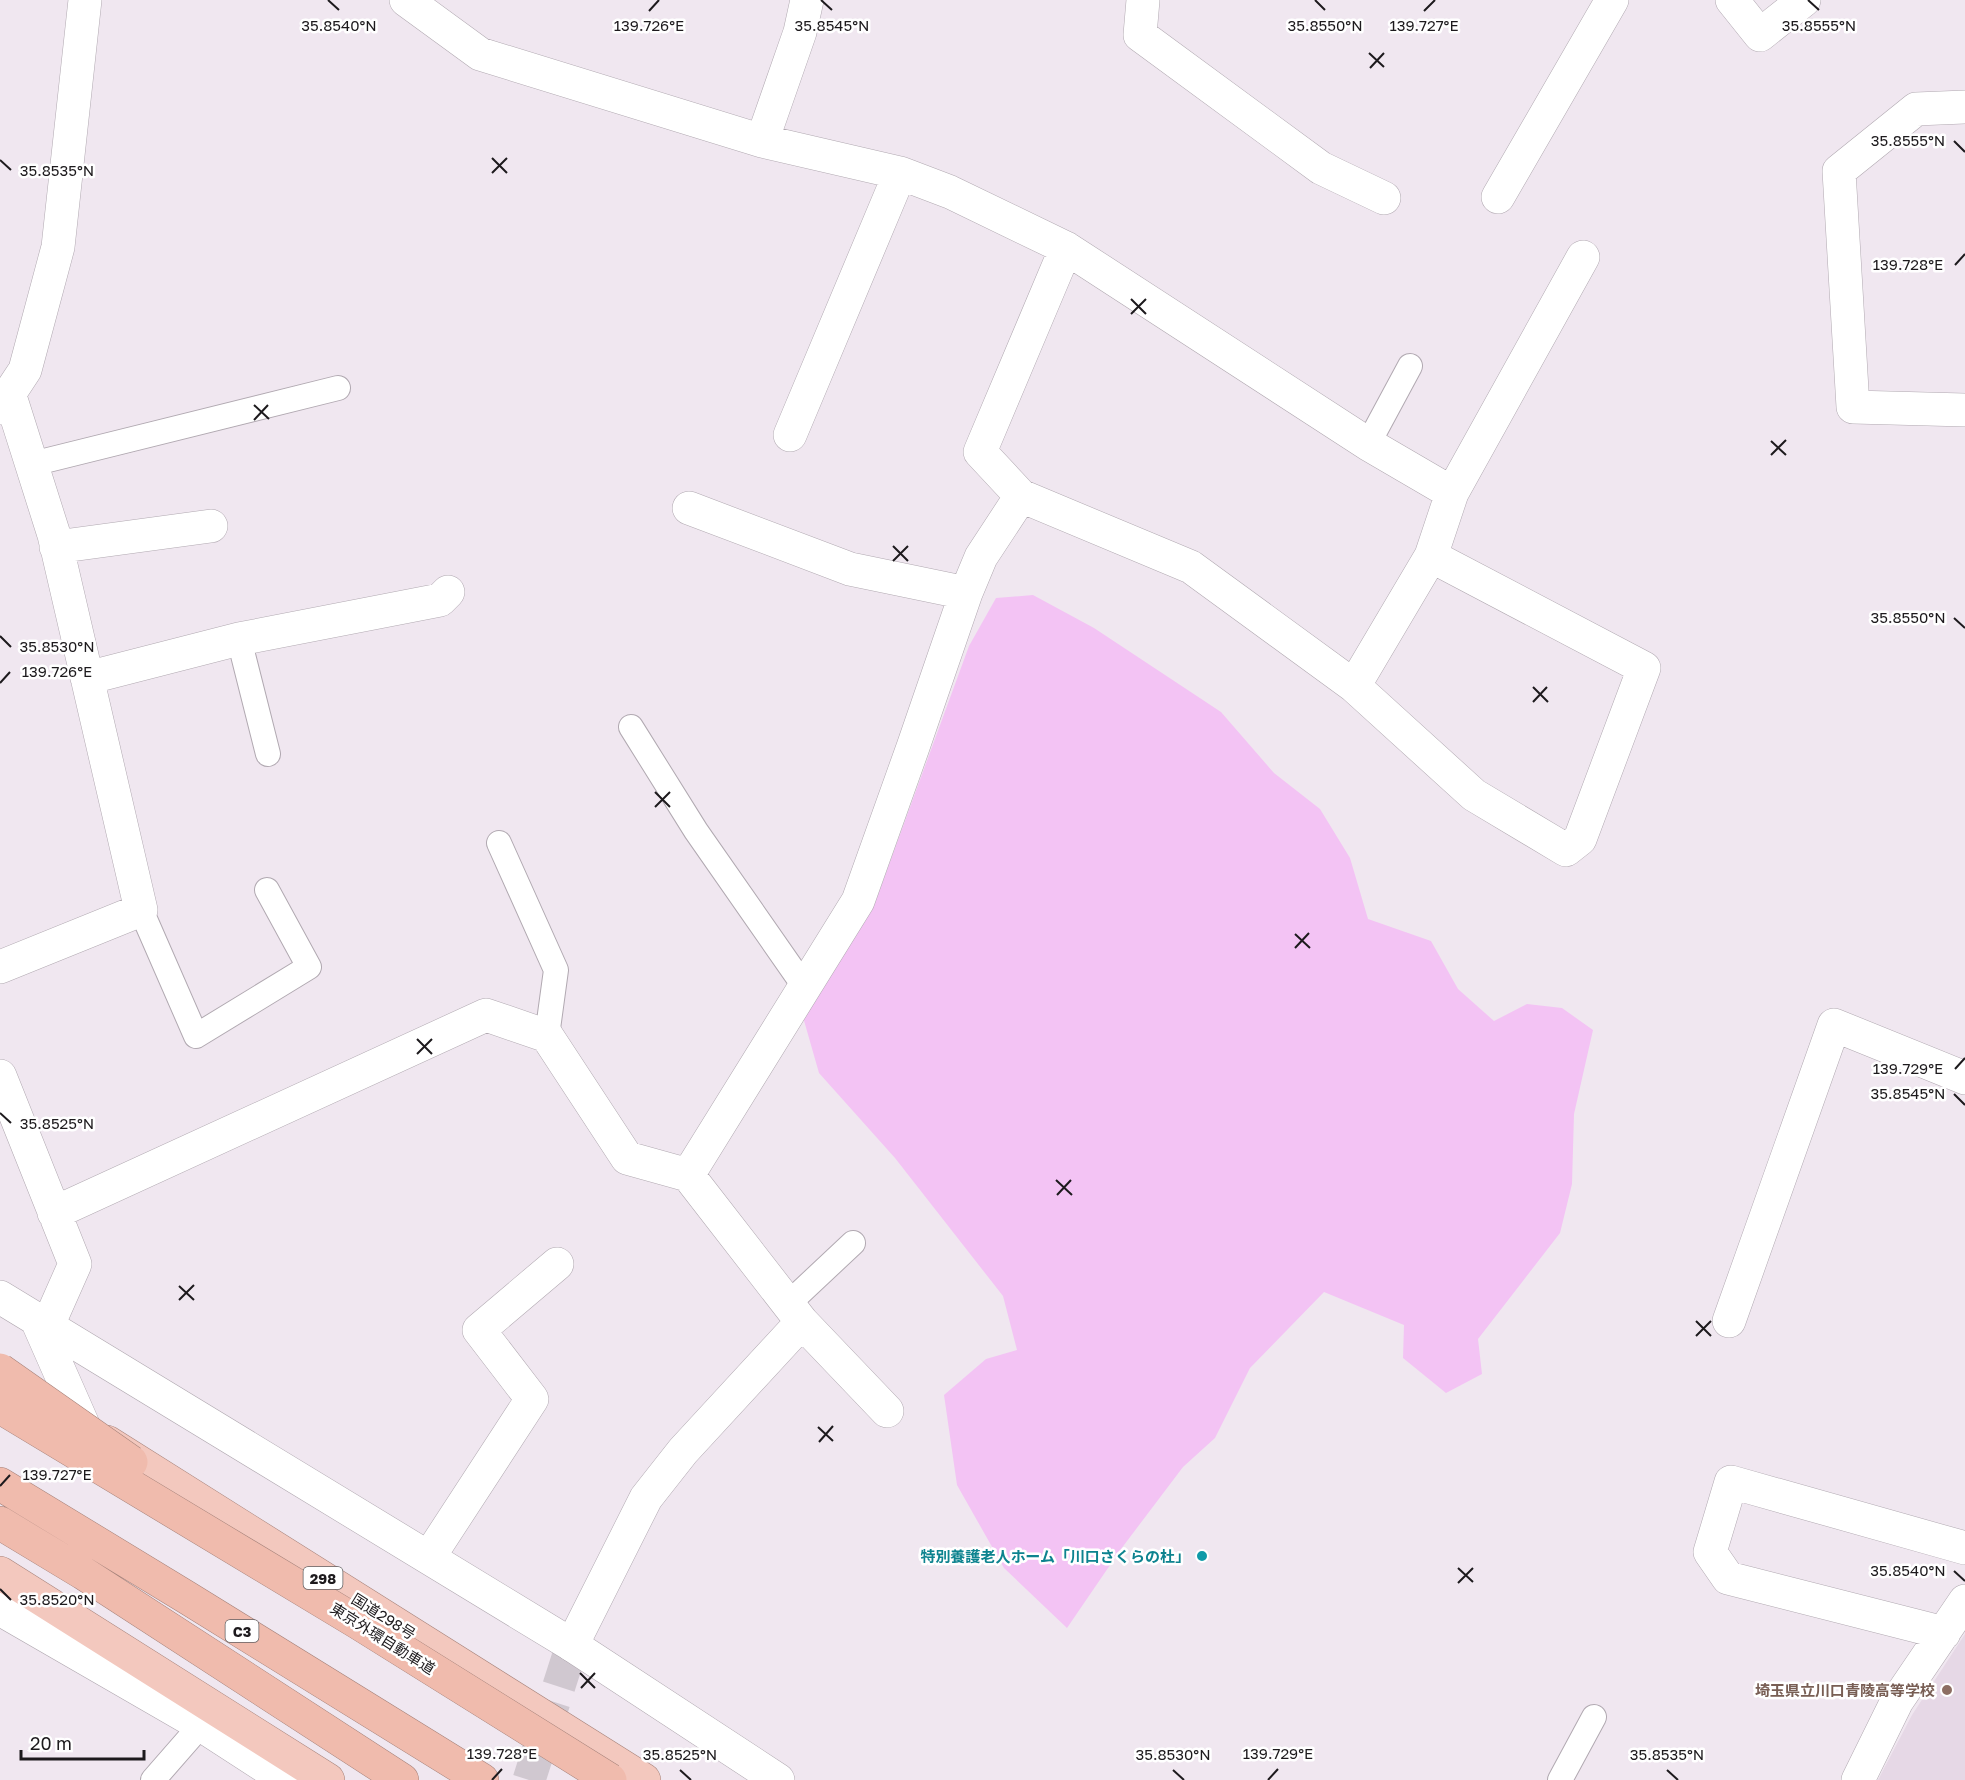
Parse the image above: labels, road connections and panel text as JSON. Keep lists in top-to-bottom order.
{
  "streets": {
    "highway": [
      "298",
      "国道298号",
      "C3",
      "東京外環自動車道"
    ]
  },
  "places": ["特別養護老人ホーム「川口さくらの杜」", "埼玉県立川口青陵高等学校"],
  "scale_bar": "20 m",
  "coordinates": [
    "35.8555°N",
    "35.8540°N",
    "35.8545°N",
    "35.8550°N",
    "139.726°E",
    "139.727°E",
    "35.8535°N",
    "139.728°E",
    "35.8530°N",
    "139.729°E",
    "35.8525°N",
    "35.8520°N"
  ]
}
